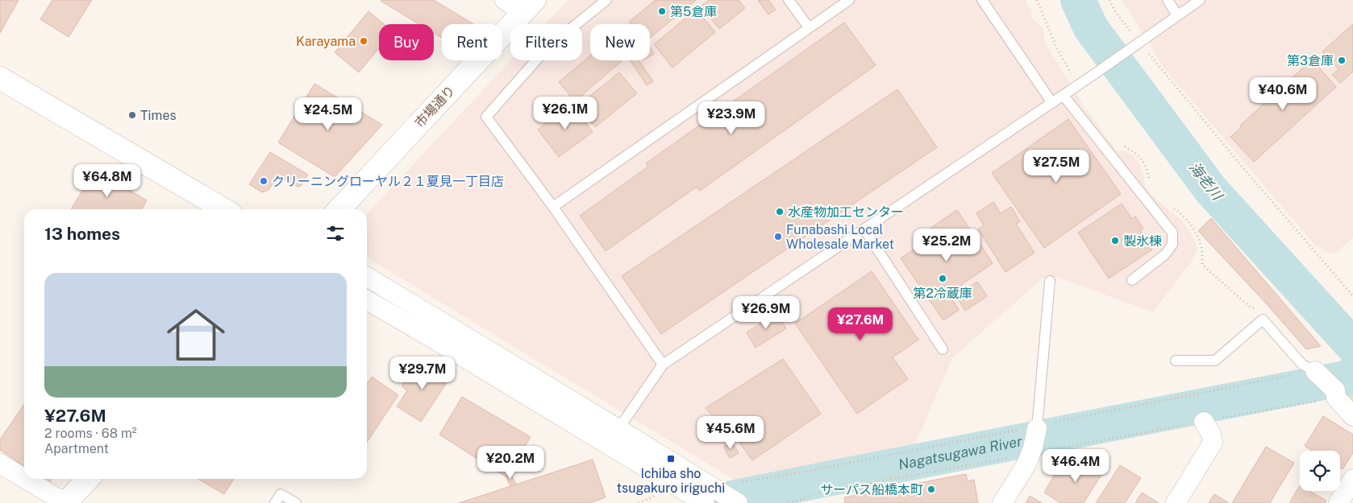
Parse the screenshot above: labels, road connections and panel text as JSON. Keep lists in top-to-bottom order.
{
  "streets": {
    "street": ["市場通り"]
  },
  "water": ["海老川", "Nagatsugawa River"],
  "places": {
    "other": [
      "第5倉庫",
      "Karayama",
      "第3倉庫",
      "Times",
      "クリーニングローヤル２１夏見一丁目店",
      "水産物加工センター",
      "Funabashi Local Wholesale Market",
      "製氷棟",
      "第2冷蔵庫",
      "サーパス船橋本町"
    ],
    "transit": ["Ichiba sho tsugakuro iriguchi"]
  },
  "page": {
    "chip": [
      "Buy",
      "Rent",
      "Filters",
      "New"
    ],
    "price": [
      "¥40.6M",
      "¥26.1M",
      "¥24.5M",
      "¥23.9M",
      "¥27.5M",
      "¥64.8M",
      "¥25.2M",
      "¥26.9M",
      "¥27.6M",
      "¥29.7M",
      "¥45.6M",
      "¥20.2M",
      "¥46.4M"
    ],
    "heading": "13 homes",
    "list": [
      {
        "name": "¥27.6M",
        "note": "2 rooms · 68 m² · Apartment"
      }
    ]
  }
}
